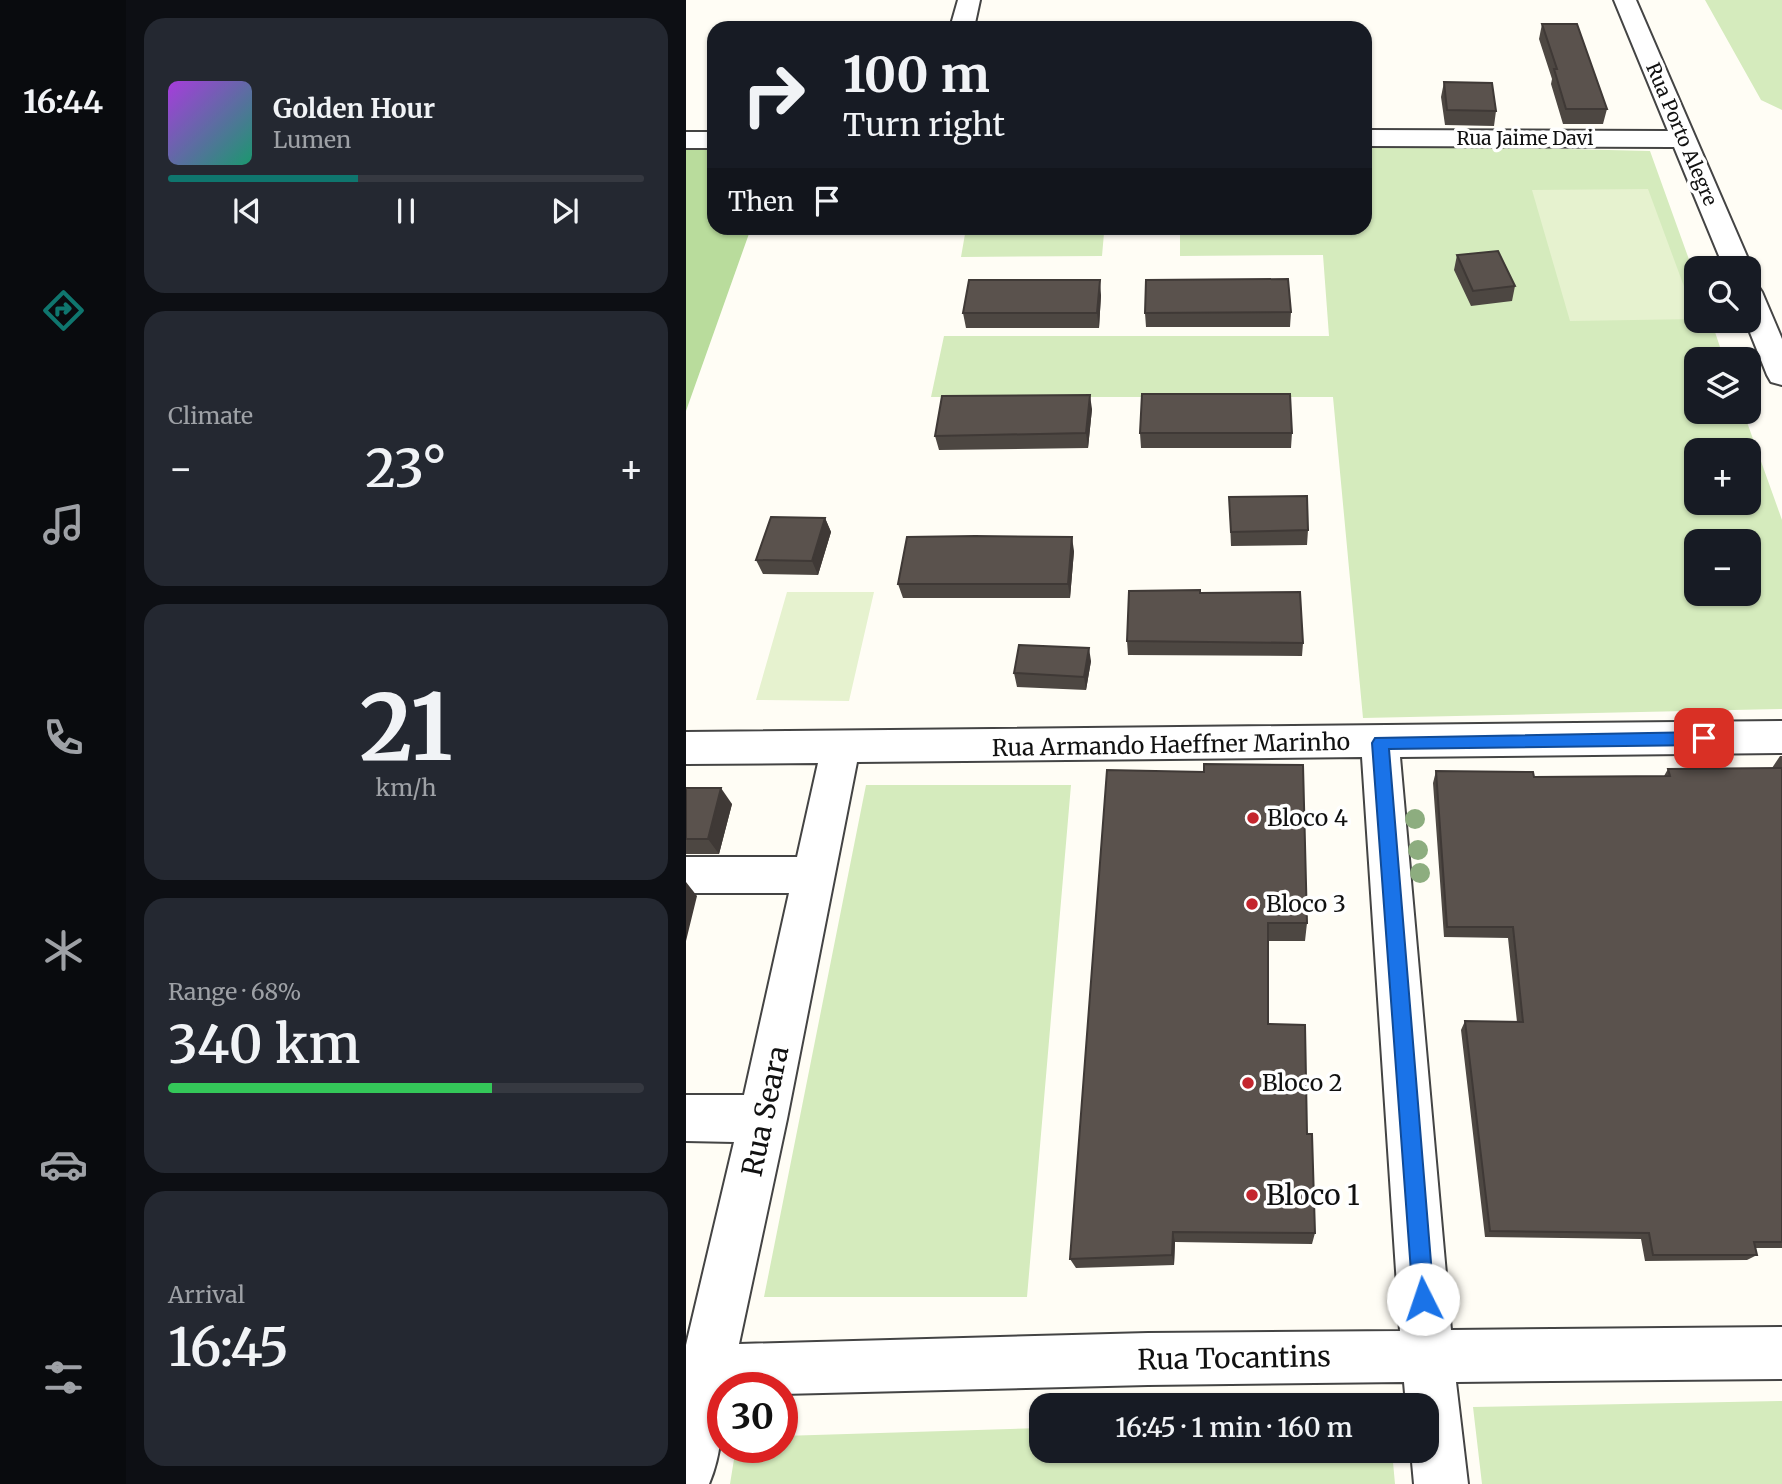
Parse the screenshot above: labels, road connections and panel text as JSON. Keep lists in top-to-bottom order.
{
  "streets": {
    "street": [
      "Rua Porto Alegre",
      "Rua Jaime Davi",
      "Rua Armando Haeffner Marinho",
      "Rua Seara",
      "Rua Tocantins"
    ]
  },
  "crossings": [
    ["Rua Porto Alegre", "Rua Jaime Davi"],
    ["Rua Armando Haeffner Marinho", "Rua Seara"],
    ["Rua Seara", "Rua Tocantins"]
  ],
  "places": [
    "Bloco 4",
    "Bloco 3",
    "Bloco 2",
    "Bloco 1"
  ],
  "page": {
    "tabs": "16:44",
    "turn": ["100 m", "Turn right"],
    "song": ["Golden Hour", "Lumen"],
    "then": "Then",
    "map_buttons": ["+", "−"],
    "tile": [
      "Climate",
      ["21", "km/h"],
      ["Range · 68%", "340 km"],
      ["Arrival", "16:45"]
    ],
    "heat": ["−", "23°", "+"],
    "limit": "30",
    "trip": "16:45 · 1 min · 160 m"
  }
}
